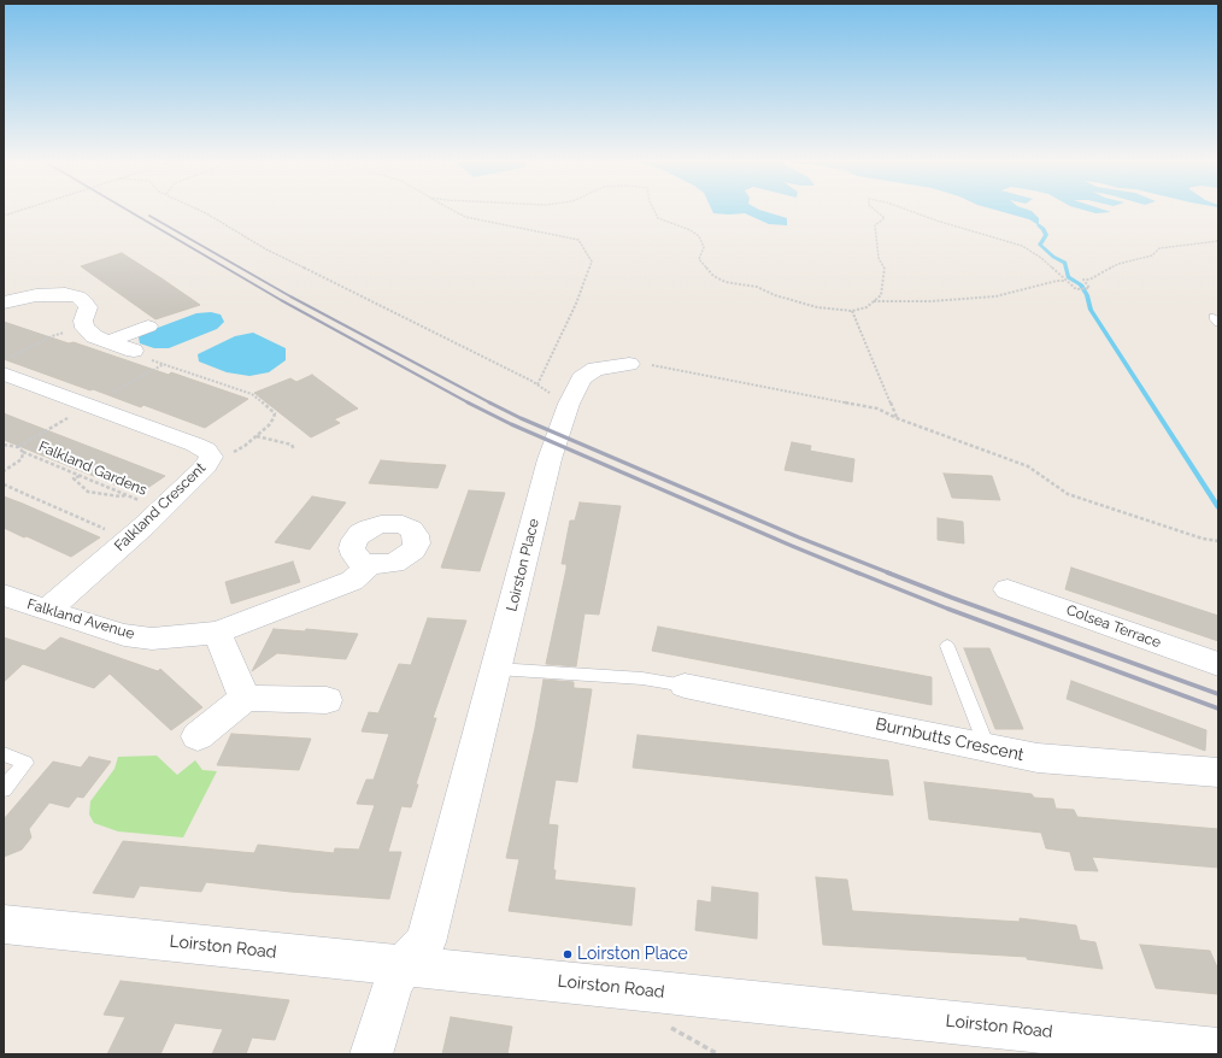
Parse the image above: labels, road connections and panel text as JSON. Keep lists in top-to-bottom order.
{
  "streets": {
    "street": [
      "Falkland Crescent",
      "Loirston Place",
      "Falkland Avenue",
      "Colsea Terrace",
      "Burnbutts Crescent",
      "Loirston Road"
    ],
    "path": ["Falkland Gardens"]
  },
  "crossings": [
    ["Falkland Crescent", "Falkland Avenue"],
    ["Loirston Place", "Loirston Road"]
  ],
  "places": ["Loirston Place"]
}
